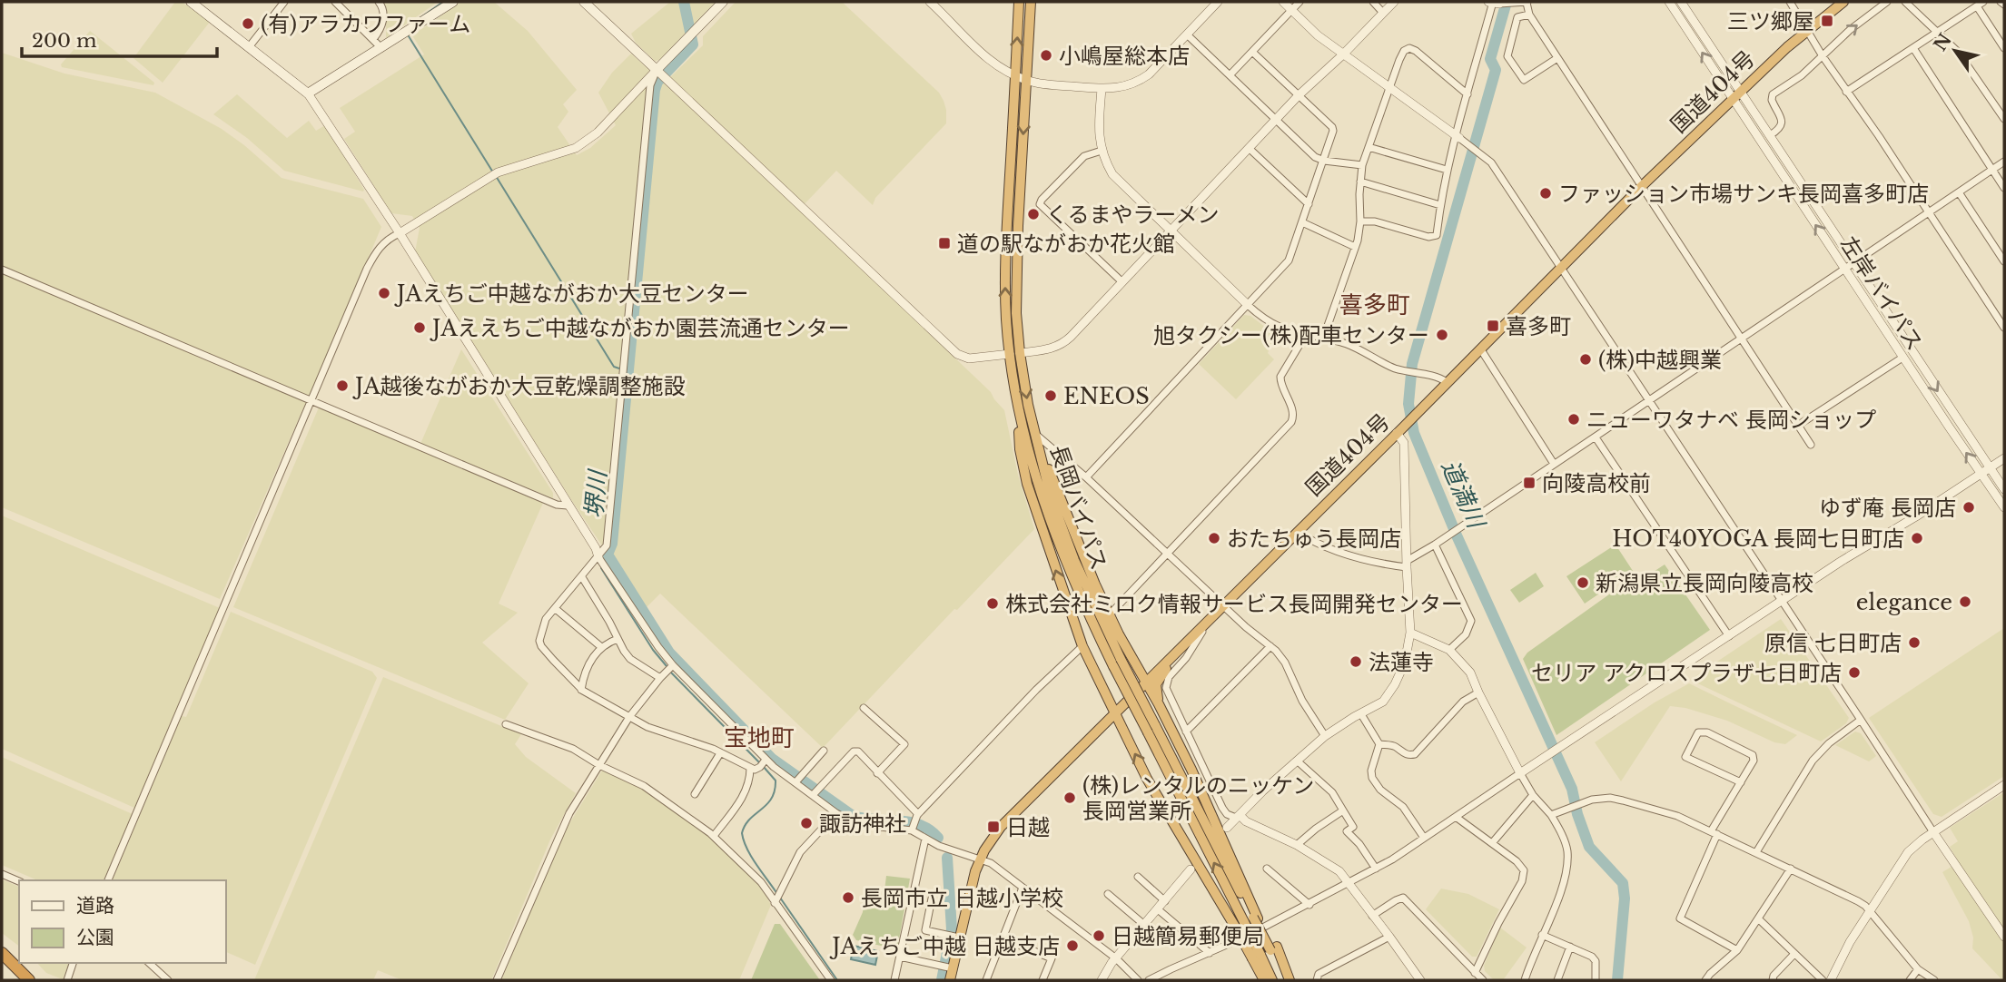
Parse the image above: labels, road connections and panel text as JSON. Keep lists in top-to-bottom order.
{
  "streets": {
    "highway": ["国道404号", "長岡バイパス"],
    "street": ["左岸バイパス"]
  },
  "crossings": [
    ["国道404号", "左岸バイパス"]
  ],
  "districts": ["喜多町", "宝地町"],
  "water": ["道満川", "堺川"],
  "places": {
    "transit": [
      "三ツ郷屋",
      "道の駅ながおか花火館",
      "喜多町",
      "向陵高校前",
      "日越"
    ],
    "other": [
      "(有)アラカワファーム",
      "小嶋屋総本店",
      "ファッション市場サンキ長岡喜多町店",
      "くるまやラーメン",
      "JAえちご中越ながおか大豆センター",
      "JAええちご中越ながおか園芸流通センター",
      "旭タクシー(株)配車センター",
      "(株)中越興業",
      "JA越後ながおか大豆乾燥調整施設",
      "ENEOS",
      "ニューワタナベ 長岡ショップ",
      "ゆず庵 長岡店",
      "おたちゅう長岡店",
      "HOT40YOGA 長岡七日町店",
      "新潟県立長岡向陵高校",
      "elegance",
      "株式会社ミロク情報サービス長岡開発センター",
      "原信 七日町店",
      "法蓮寺",
      "セリア アクロスプラザ七日町店",
      "(株)レンタルのニッケン 長岡営業所",
      "諏訪神社",
      "長岡市立 日越小学校",
      "日越簡易郵便局",
      "JAえちご中越 日越支店"
    ]
  },
  "legend": ["道路", "公園"],
  "scale_bar": "200 m",
  "north": "top left"
}
